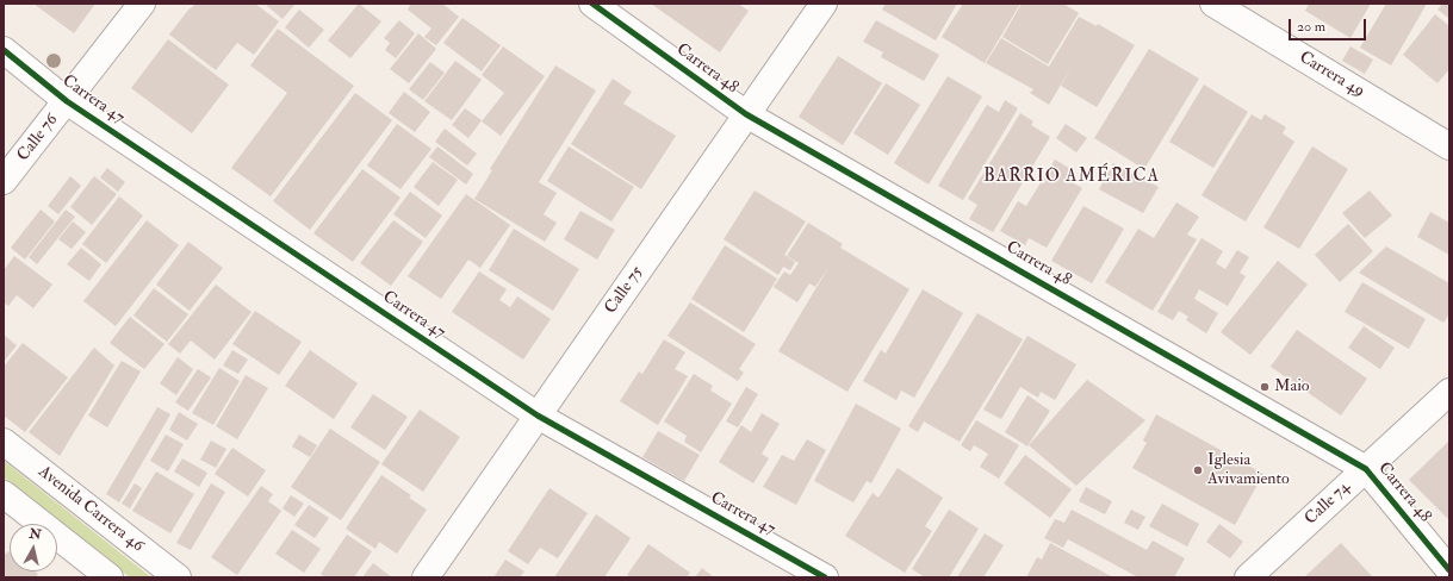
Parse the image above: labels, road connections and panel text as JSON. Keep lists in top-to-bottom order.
{
  "streets": {
    "street": [
      "Carrera 48",
      "Carrera 49",
      "Carrera 47",
      "Calle 76",
      "Calle 75",
      "Calle 74",
      "Avenida Carrera 46"
    ]
  },
  "crossings": [
    ["Carrera 48", "Calle 75"],
    ["Carrera 48", "Calle 74"],
    ["Carrera 47", "Calle 76"],
    ["Carrera 47", "Calle 75"]
  ],
  "districts": ["BARRIO AMÉRICA"],
  "places": ["Maio", "Iglesia Avivamiento"],
  "scale_bar": "20 m",
  "north": "top"
}
